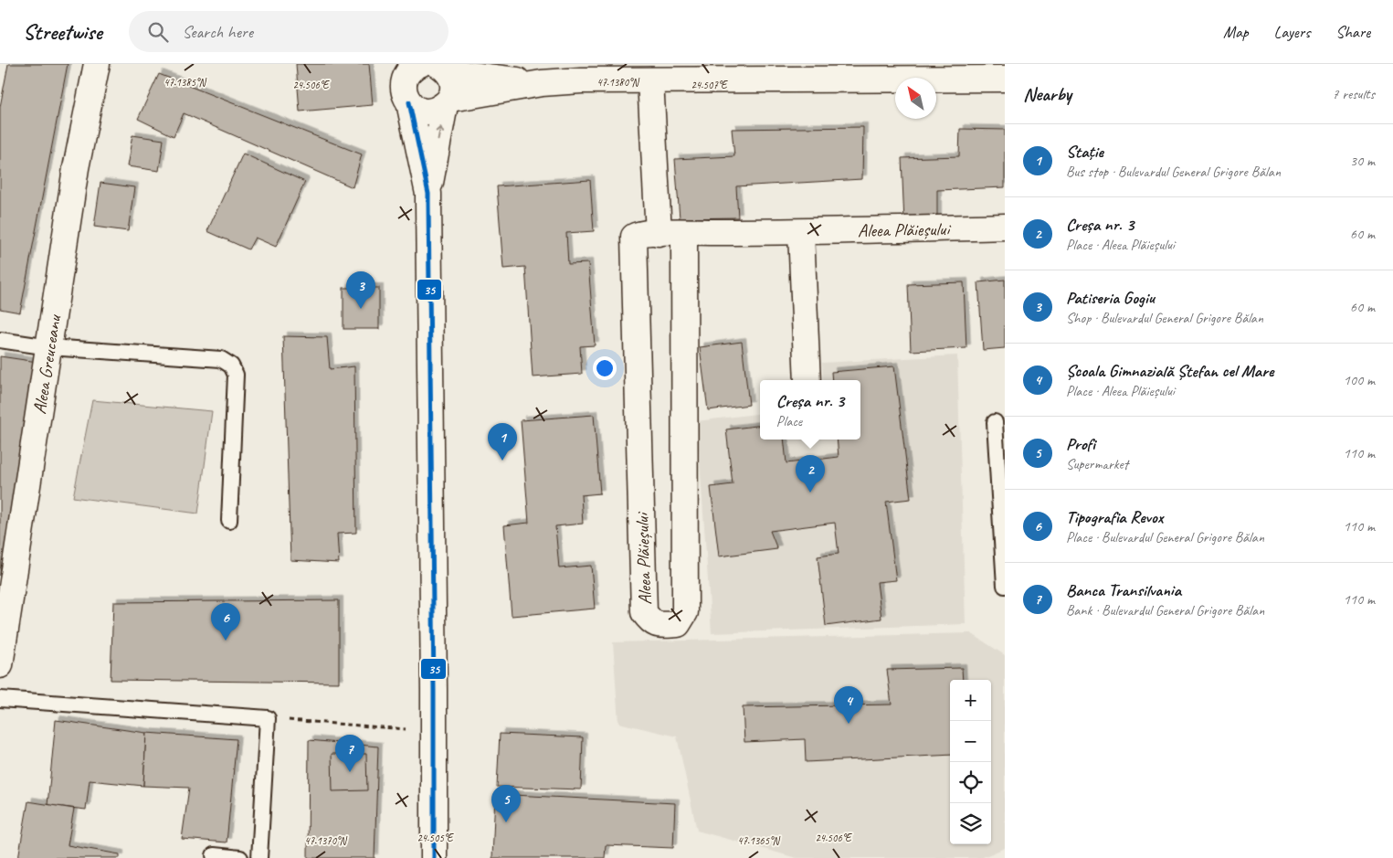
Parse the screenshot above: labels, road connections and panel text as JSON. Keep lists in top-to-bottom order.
{
  "streets": {
    "street": ["Aleea Plăieșului", "Aleea Greuceanu"]
  },
  "lines": ["transit line 35"],
  "north": "top left",
  "page": {
    "header": "Streetwise",
    "search": "Search here",
    "nav": ["Map", "Layers", "Share"],
    "heading": ["Nearby", "7 results"],
    "list": [
      {
        "mark": "1",
        "name": "Stație",
        "note": "Bus stop · Bulevardul General Grigore Bălan",
        "value": "30 m"
      },
      {
        "mark": "2",
        "name": "Creșa nr. 3",
        "note": "Place · Aleea Plăieșului",
        "value": "60 m"
      },
      {
        "mark": "3",
        "name": "Patiseria Gogiu",
        "note": "Shop · Bulevardul General Grigore Bălan",
        "value": "60 m"
      },
      {
        "mark": "4",
        "name": "Școala Gimnazială Ștefan cel Mare",
        "note": "Place · Aleea Plăieșului",
        "value": "100 m"
      },
      {
        "mark": "5",
        "name": "Profi",
        "note": "Supermarket",
        "value": "110 m"
      },
      {
        "mark": "6",
        "name": "Tipografia Revox",
        "note": "Place · Bulevardul General Grigore Bălan",
        "value": "110 m"
      },
      {
        "mark": "7",
        "name": "Banca Transilvania",
        "note": "Bank · Bulevardul General Grigore Bălan",
        "value": "110 m"
      }
    ],
    "pins": [
      "3",
      "1",
      "2",
      "6",
      "4",
      "7",
      "5"
    ],
    "popup": ["Creșa nr. 3", "Place"],
    "map_buttons": ["+", "−"]
  },
  "coordinates": [
    "47.1385°N",
    "47.1380°N",
    "24.506°E",
    "24.507°E",
    "24.505°E",
    "47.1370°N",
    "47.1365°N"
  ]
}
